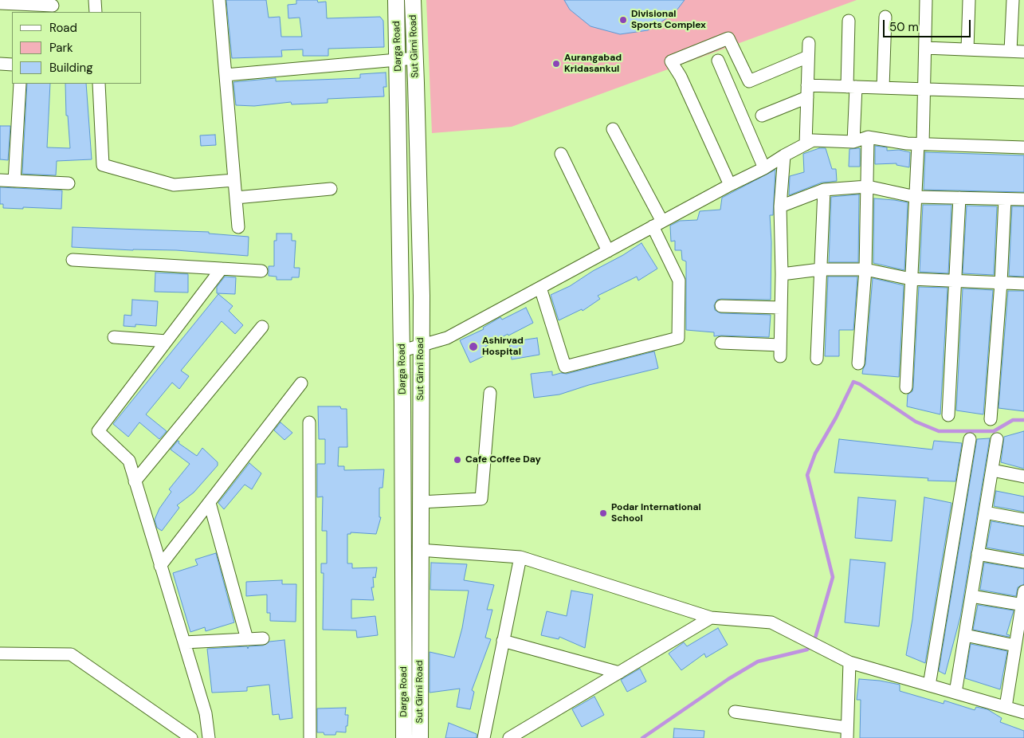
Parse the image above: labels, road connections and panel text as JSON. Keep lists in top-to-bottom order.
{
  "streets": {
    "main road": ["Darga Road", "Sut Girni Road"]
  },
  "places": [
    "Divisional Sports Complex",
    "Aurangabad Kridasankul",
    "Ashirvad Hospital",
    "Cafe Coffee Day",
    "Podar International School"
  ],
  "legend": ["Road", "Park", "Building"],
  "scale_bar": "50 m"
}
